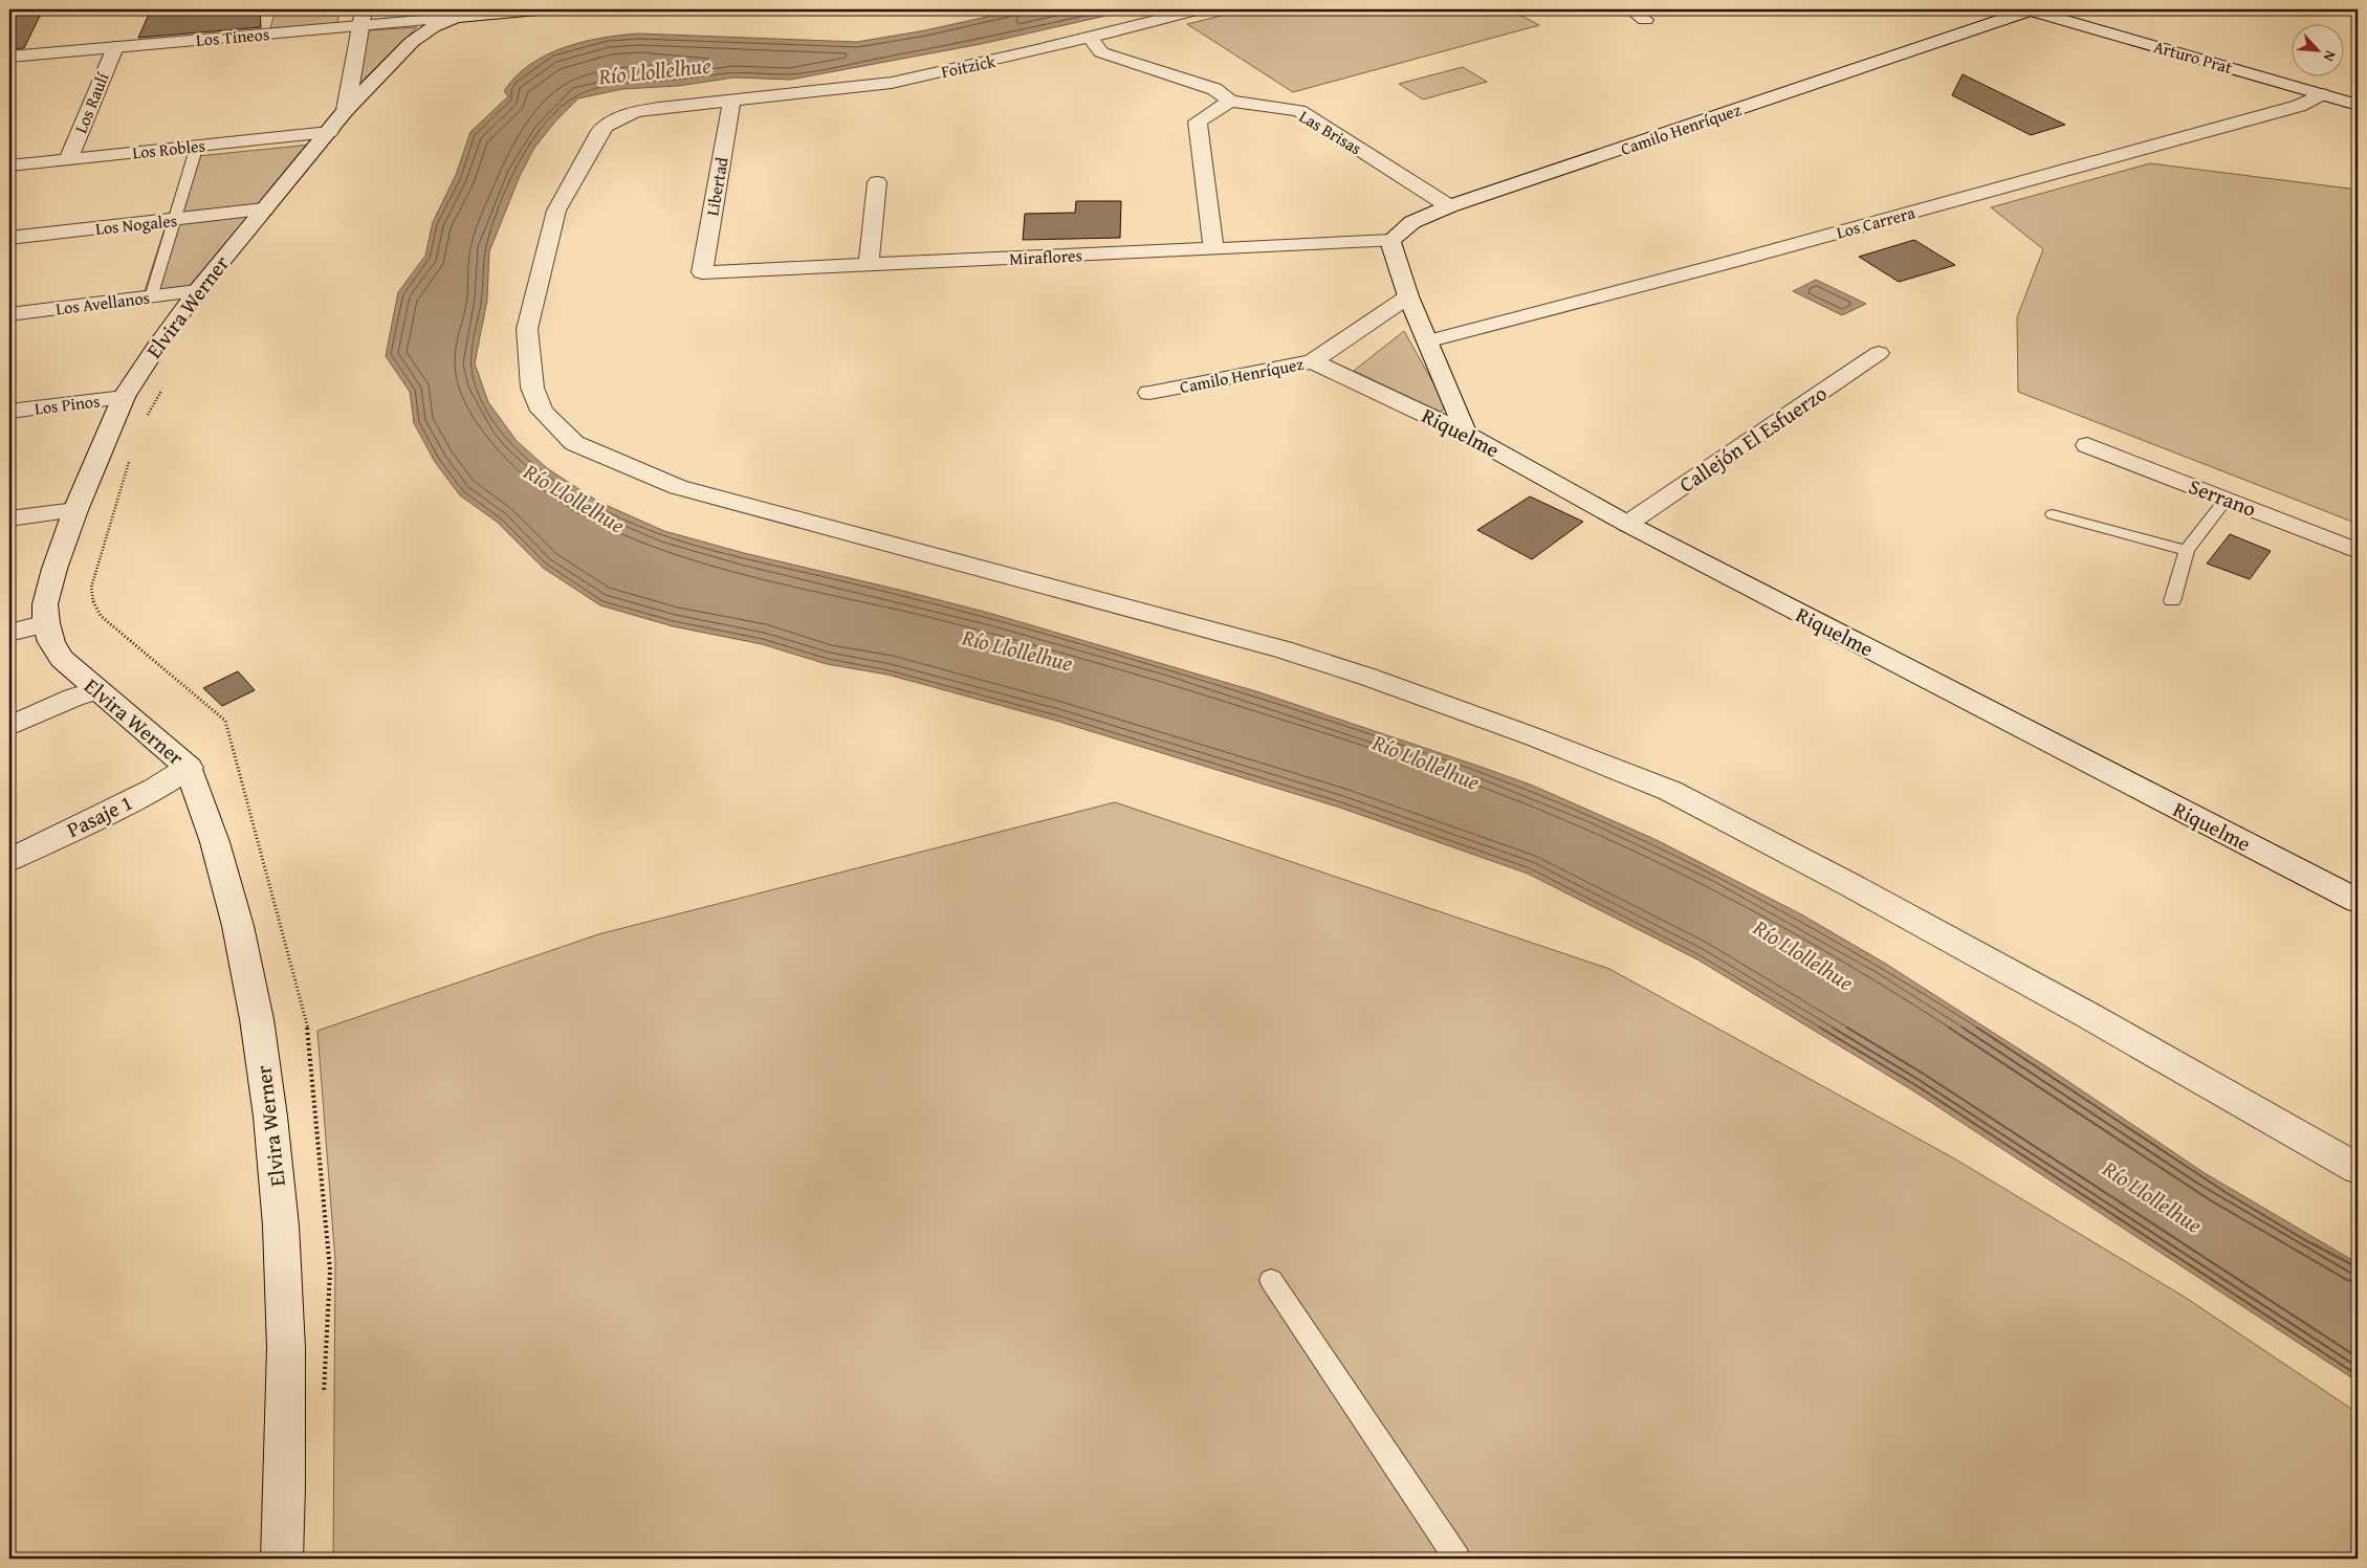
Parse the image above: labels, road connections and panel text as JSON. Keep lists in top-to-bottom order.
{
  "streets": {
    "street": [
      "Los Tineos",
      "Arturo Prat",
      "Foitzick",
      "Los Raulí",
      "Camilo Henríquez",
      "Las Brisas",
      "Los Robles",
      "Libertad",
      "Los Carrera",
      "Los Nogales",
      "Miraflores",
      "Los Avellanos",
      "Elvira Werner",
      "Los Pinos",
      "Riquelme",
      "Callejón El Esfuerzo",
      "Serrano",
      "Pasaje 1"
    ]
  },
  "crossings": [
    ["Los Tineos", "Los Raulí"],
    ["Los Tineos", "Elvira Werner"],
    ["Arturo Prat", "Camilo Henríquez"],
    ["Arturo Prat", "Los Carrera"],
    ["Foitzick", "Las Brisas"],
    ["Foitzick", "Libertad"],
    ["Los Raulí", "Los Robles"],
    ["Camilo Henríquez", "Las Brisas"],
    ["Camilo Henríquez", "Miraflores"],
    ["Camilo Henríquez", "Riquelme"],
    ["Los Robles", "Elvira Werner"],
    ["Libertad", "Miraflores"],
    ["Los Nogales", "Elvira Werner"],
    ["Los Avellanos", "Elvira Werner"],
    ["Elvira Werner", "Los Pinos"],
    ["Elvira Werner", "Pasaje 1"],
    ["Riquelme", "Callejón El Esfuerzo"]
  ],
  "water": ["Río Llollelhue"],
  "north": "bottom right"
}
